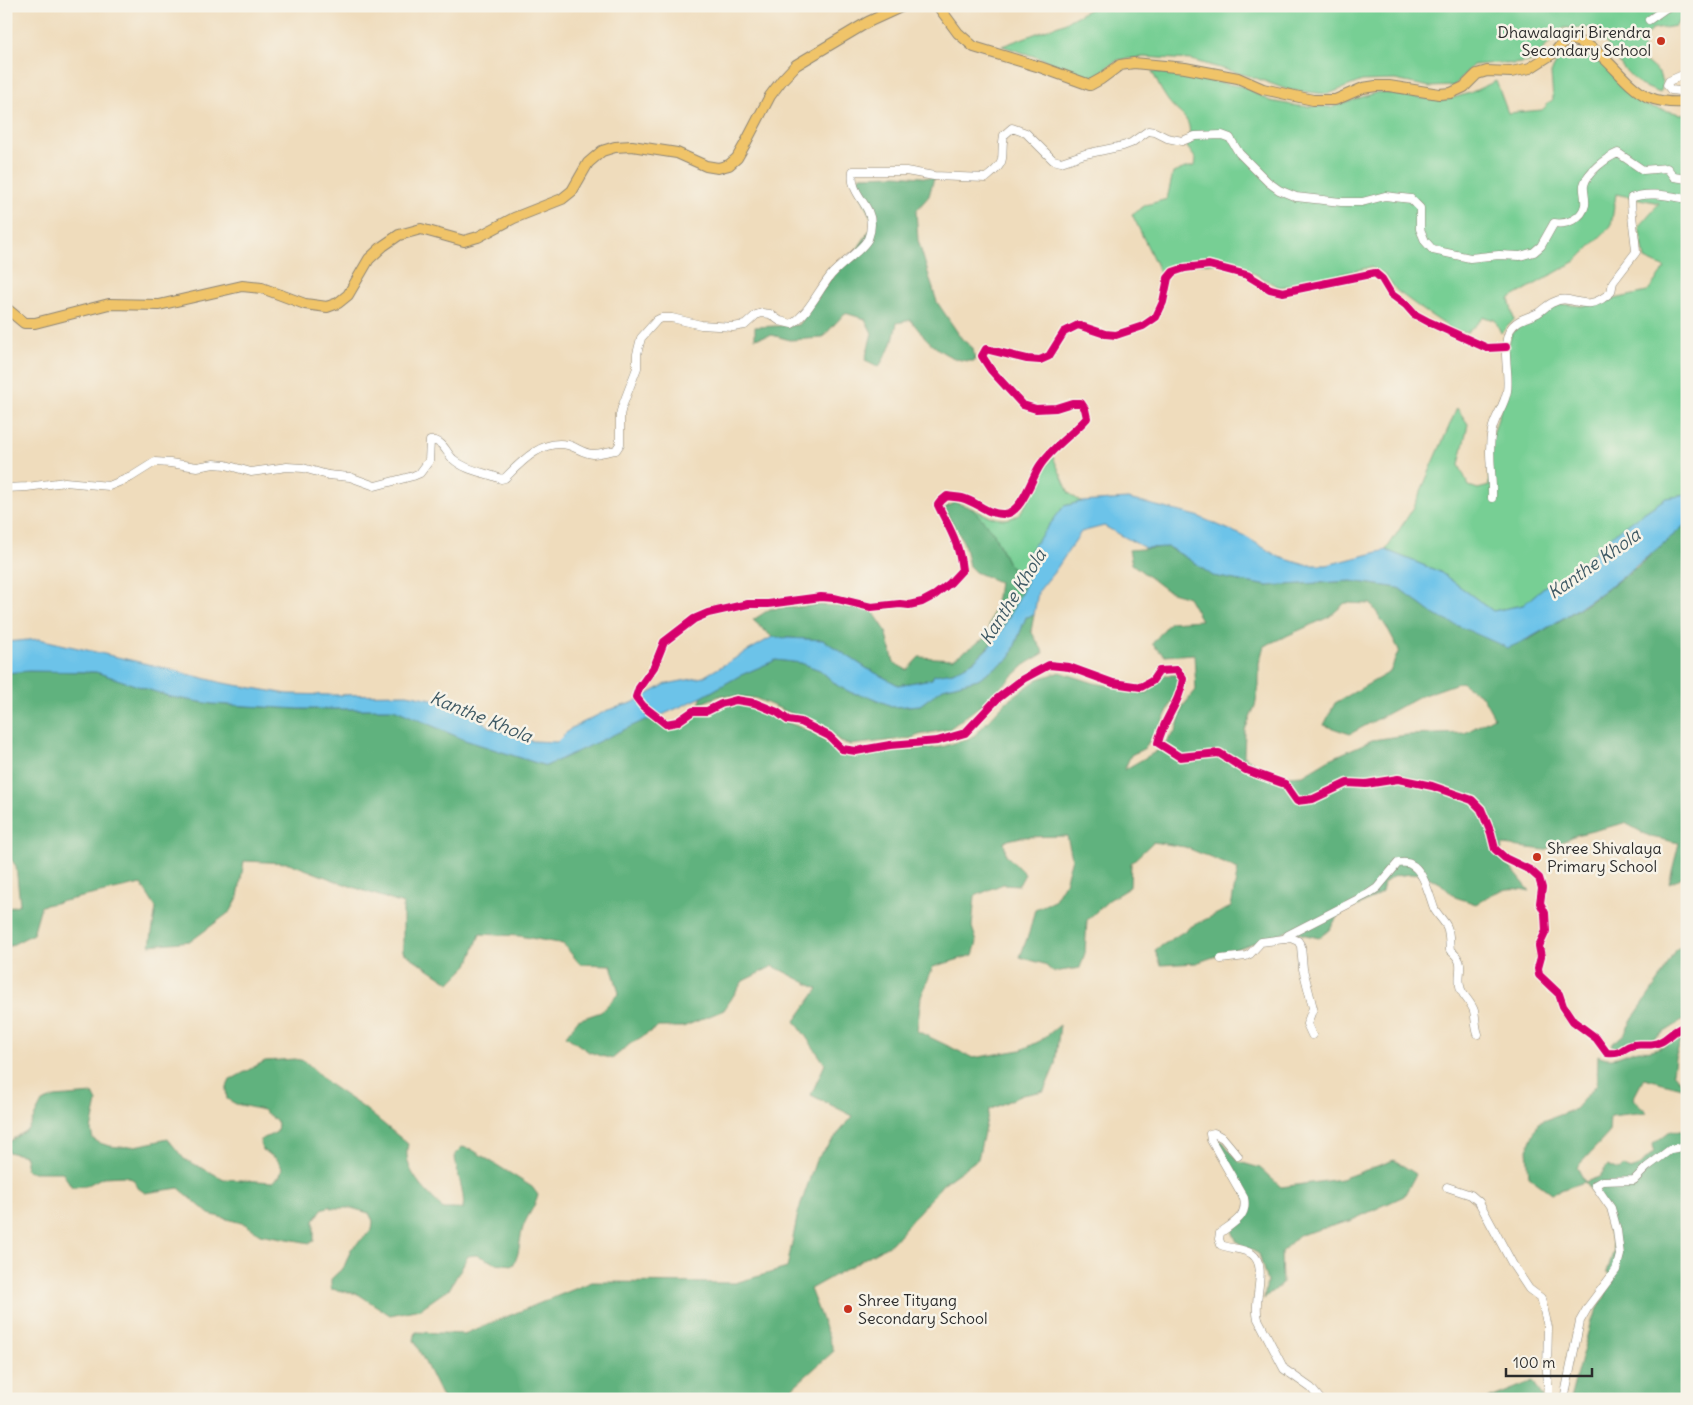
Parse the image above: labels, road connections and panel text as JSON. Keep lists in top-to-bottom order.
{
  "water": ["Kanthe Khola"],
  "places": ["Dhawalagiri Birendra Secondary School", "Shree Shivalaya Primary School", "Shree Tityang Secondary School"],
  "scale_bar": "100 m"
}
